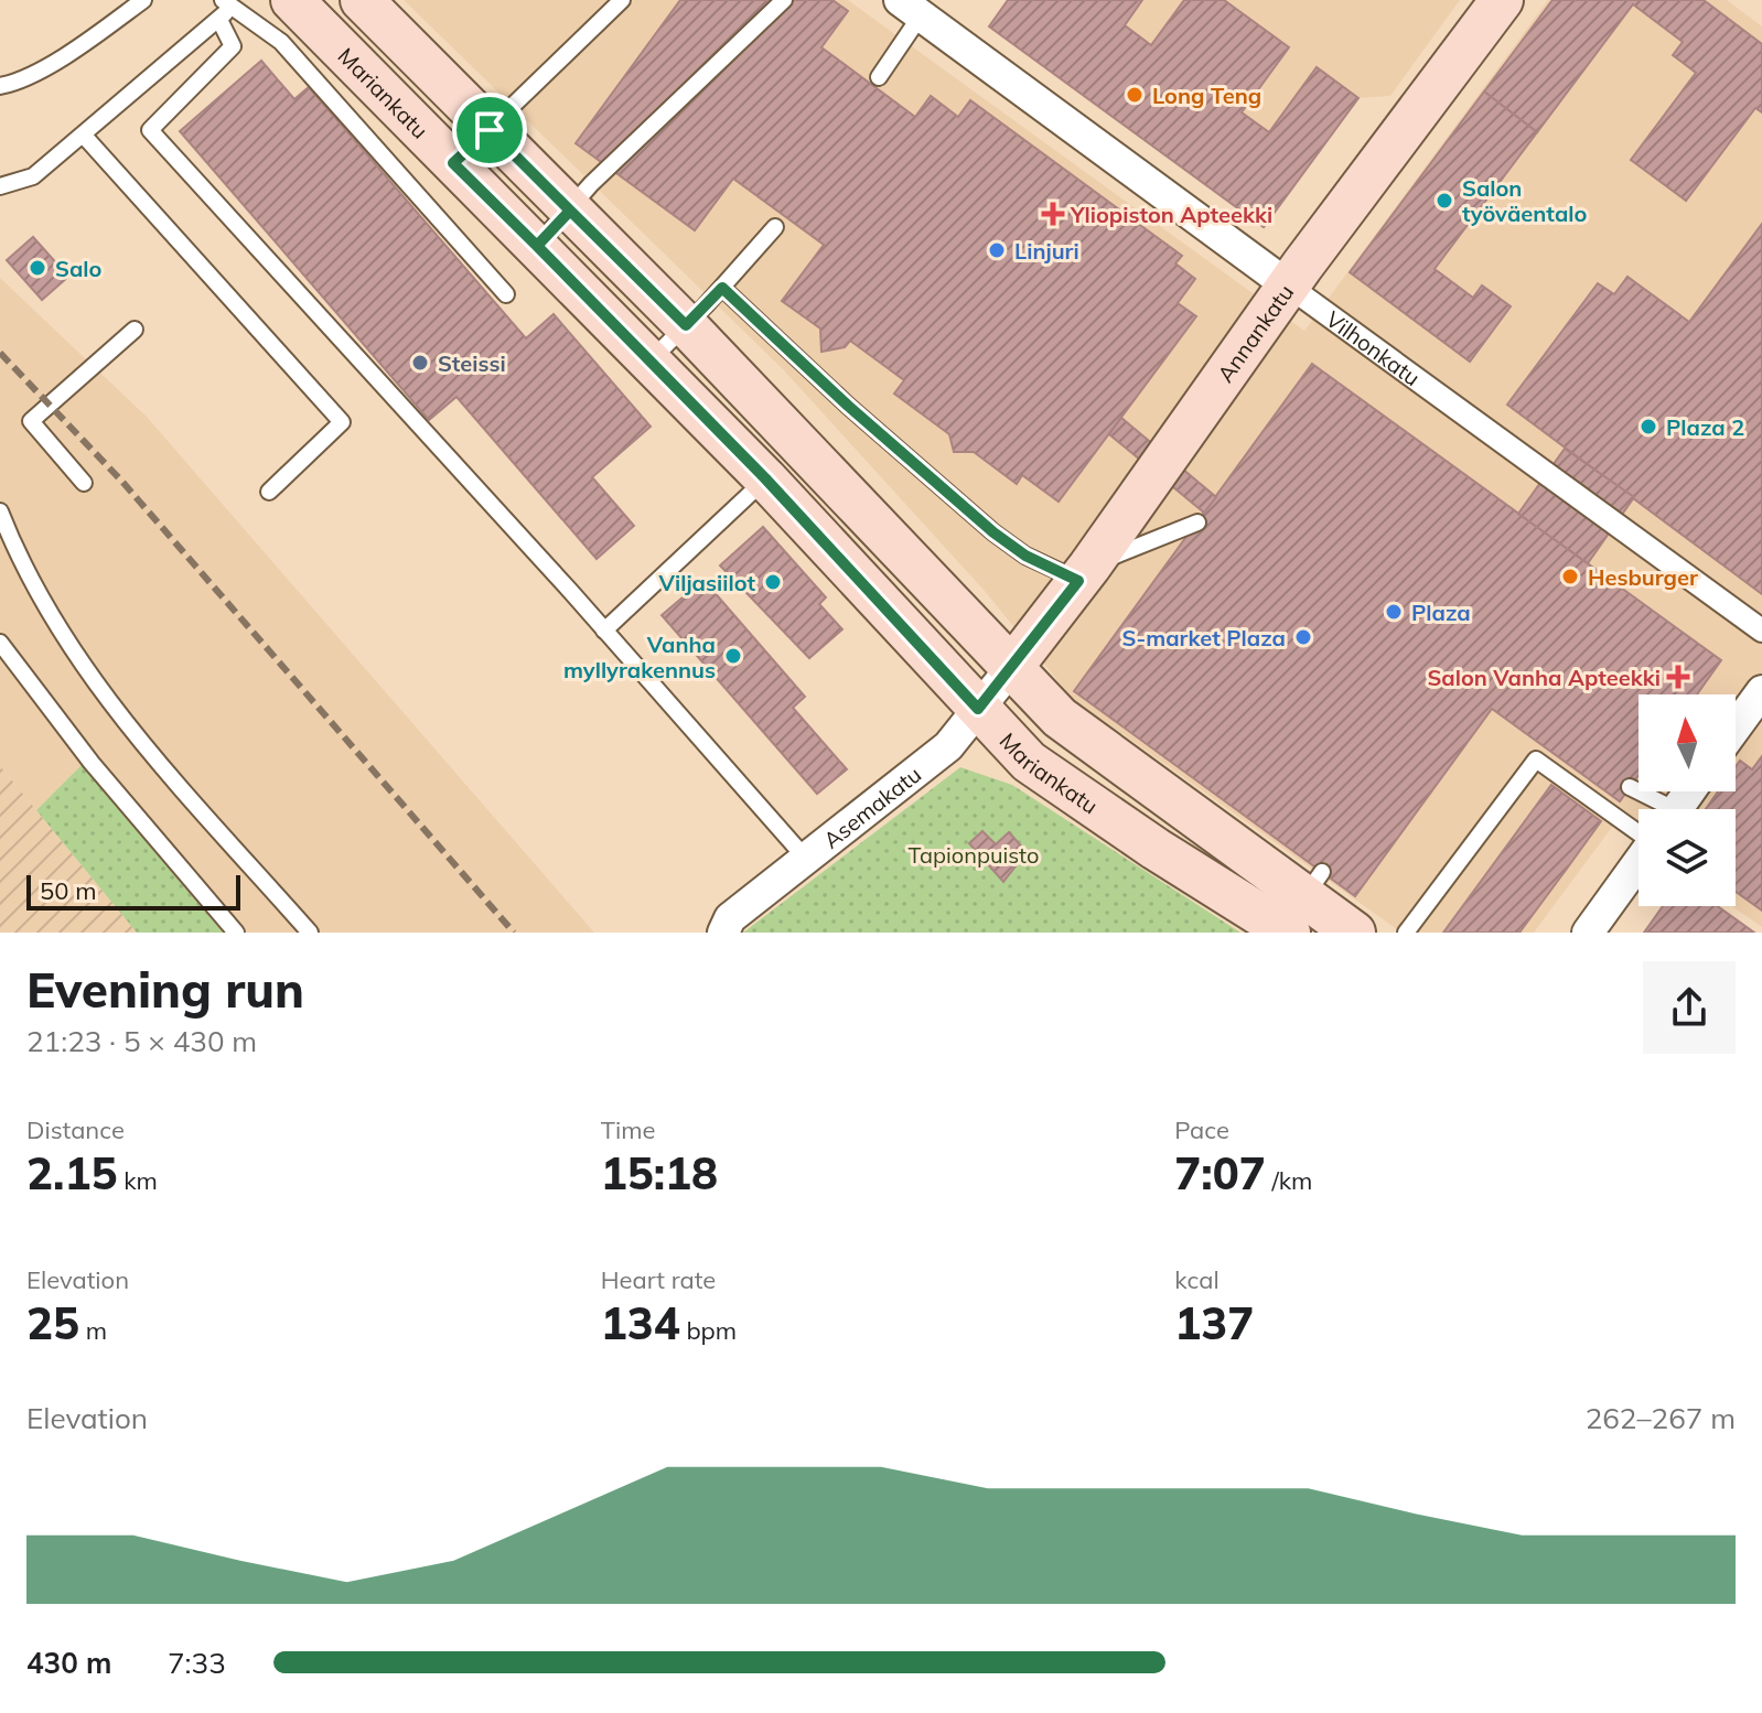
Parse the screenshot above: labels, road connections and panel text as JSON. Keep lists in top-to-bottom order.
{
  "streets": {
    "main road": ["Mariankatu", "Annankatu"],
    "street": ["Vilhonkatu", "Asemakatu"]
  },
  "crossings": [
    ["Mariankatu", "Annankatu"],
    ["Mariankatu", "Asemakatu"],
    ["Annankatu", "Vilhonkatu"],
    ["Annankatu", "Asemakatu"]
  ],
  "parks": ["Tapionpuisto"],
  "places": {
    "other": [
      "Long Teng",
      "Salon työväentalo",
      "Linjuri",
      "Salo",
      "Steissi",
      "Plaza 2",
      "Hesburger",
      "Viljasiilot",
      "Plaza",
      "S-market Plaza",
      "Vanha myllyrakennus"
    ],
    "health": ["Yliopiston Apteekki", "Salon Vanha Apteekki"]
  },
  "scale_bar": "50 m",
  "north": "top",
  "page": {
    "scale": "50 m",
    "heading": ["Evening run", "21:23 · 5 × 430 m"],
    "stats": [
      ["Distance", "2.15 km"],
      ["Time", "15:18"],
      ["Pace", "7:07 /km"],
      ["Elevation", "25 m"],
      ["Heart rate", "134 bpm"],
      ["kcal", "137"]
    ],
    "chart": ["Elevation", "262–267 m"],
    "list": [
      {
        "name": "430 m",
        "note": "7:33"
      }
    ]
  }
}
